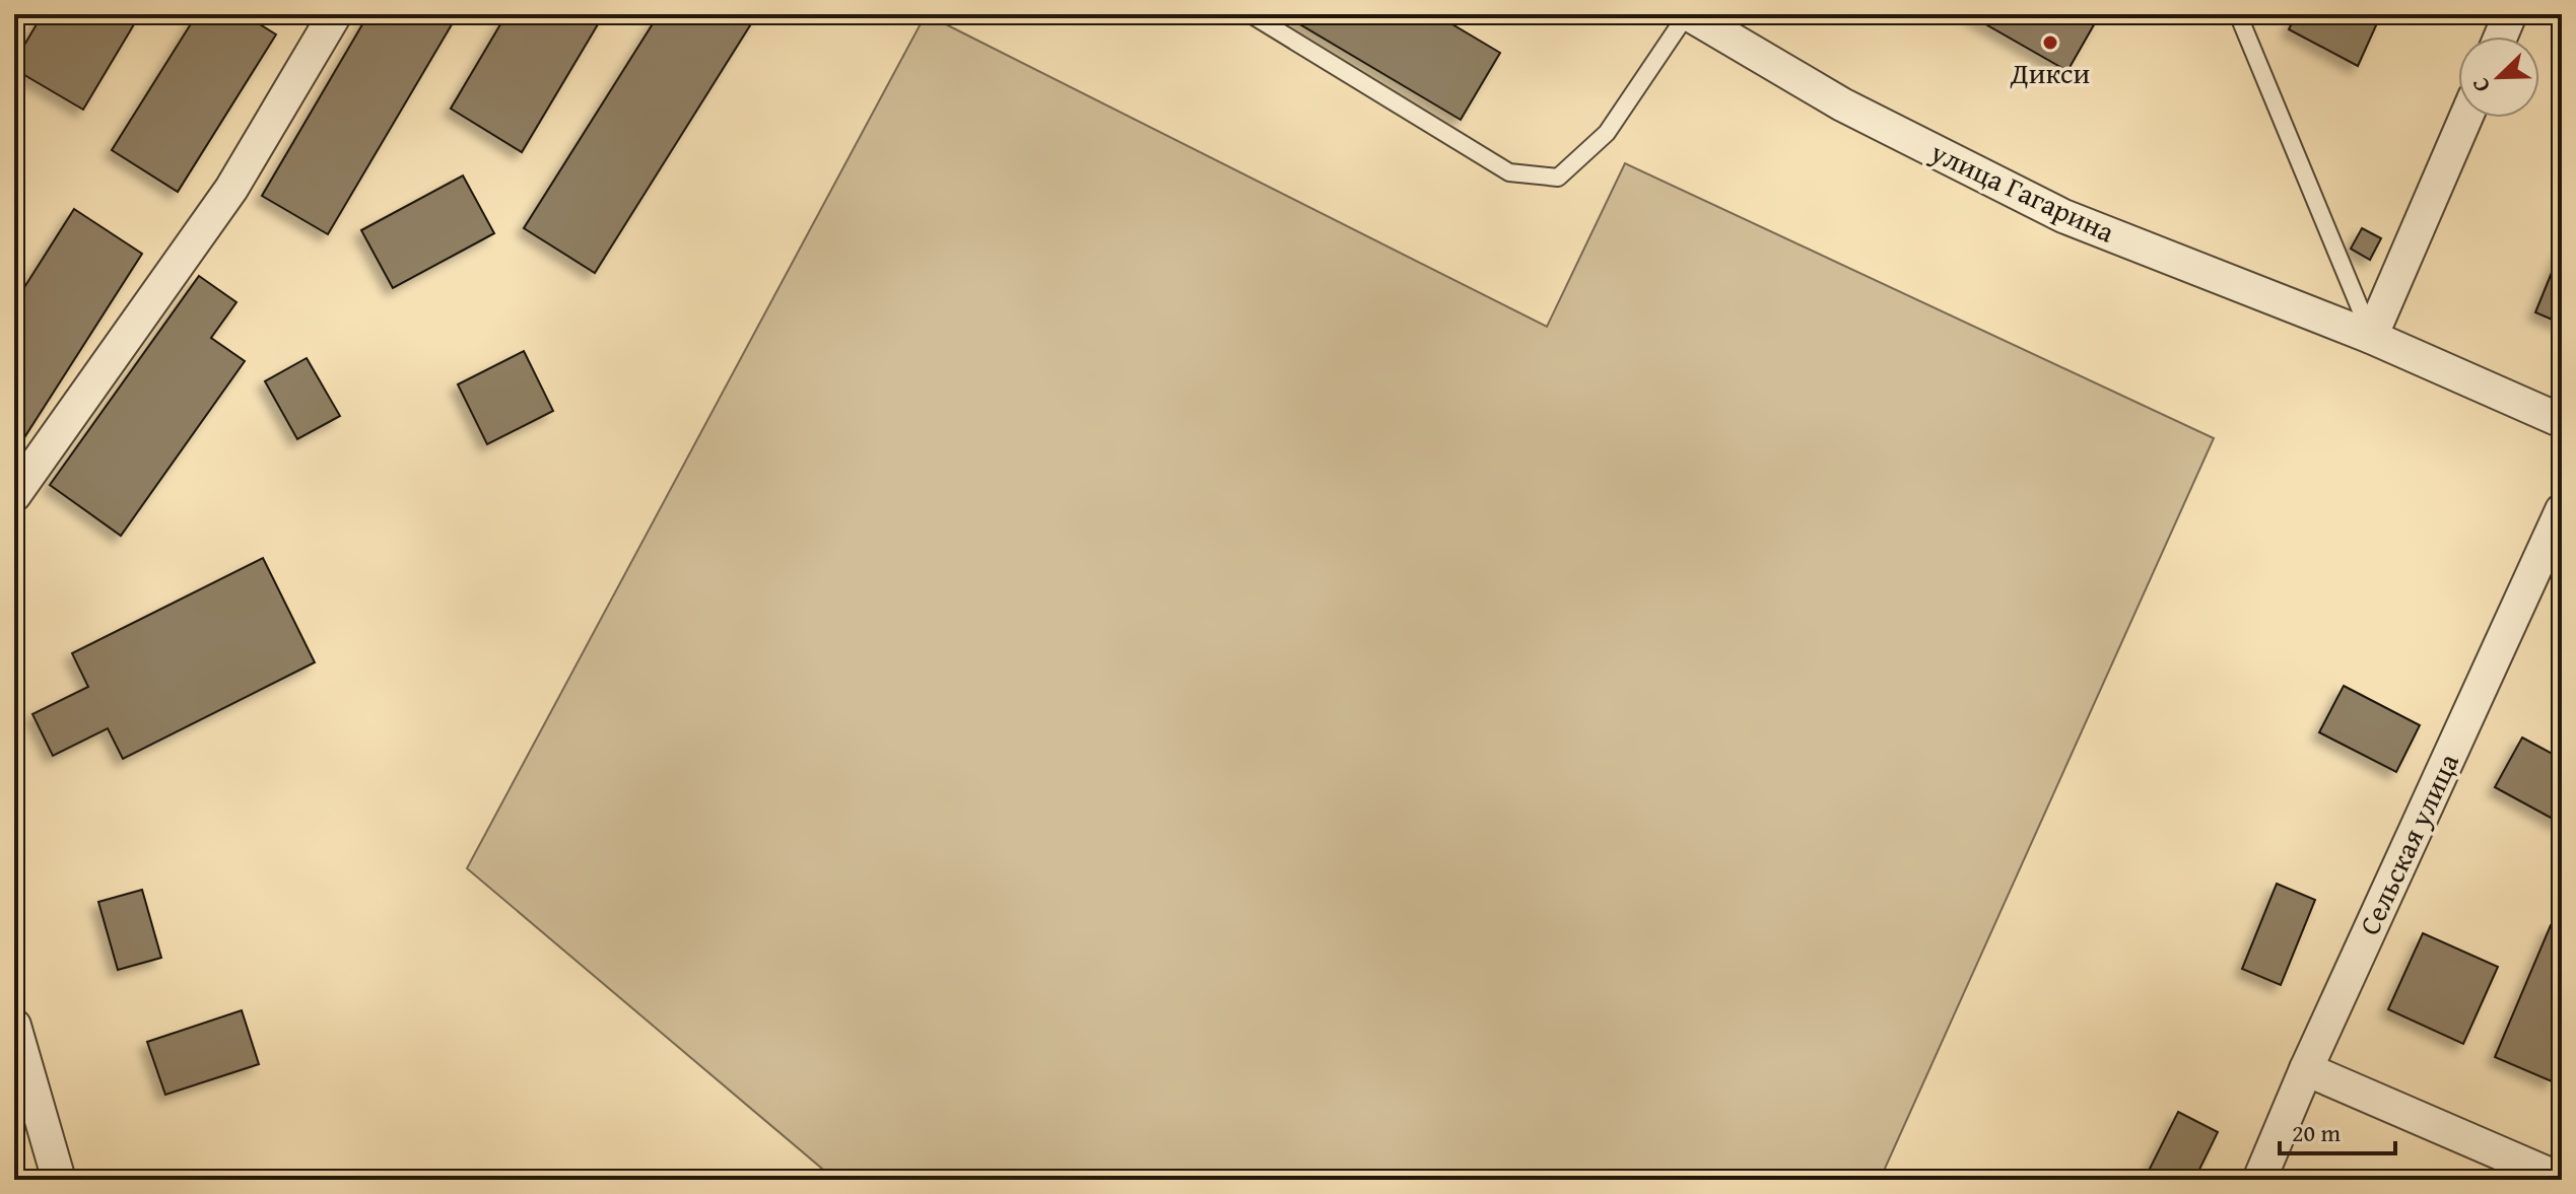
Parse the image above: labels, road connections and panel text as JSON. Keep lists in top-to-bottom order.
{
  "streets": {
    "street": ["улица Гагарина", "Сельская улица"]
  },
  "places": ["Дикси"],
  "scale_bar": "20 m",
  "north": "bottom left"
}
